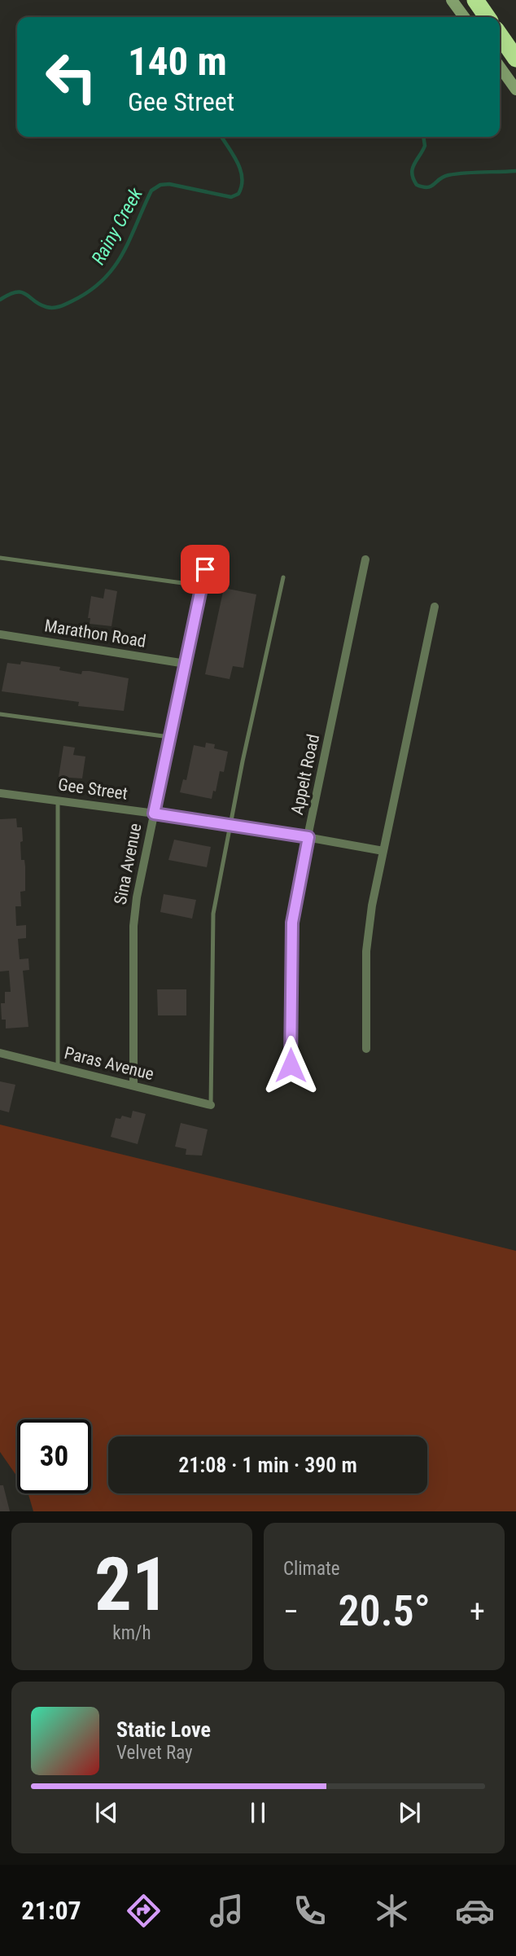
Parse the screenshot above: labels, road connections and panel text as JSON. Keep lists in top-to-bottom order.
{
  "streets": {
    "street": [
      "Marathon Road",
      "Appelt Road",
      "Gee Street",
      "Sina Avenue",
      "Paras Avenue"
    ]
  },
  "crossings": [
    ["Marathon Road", "Sina Avenue"],
    ["Appelt Road", "Gee Street"],
    ["Gee Street", "Sina Avenue"],
    ["Sina Avenue", "Paras Avenue"]
  ],
  "water": ["Rainy Creek"],
  "page": {
    "turn": ["140 m", "Gee Street"],
    "limit": "30",
    "trip": "21:08 · 1 min · 390 m",
    "tile": [
      ["21", "km/h"],
      "Climate"
    ],
    "heat": ["−", "20.5°", "+"],
    "song": ["Static Love", "Velvet Ray"],
    "tabs": "21:07"
  }
}
